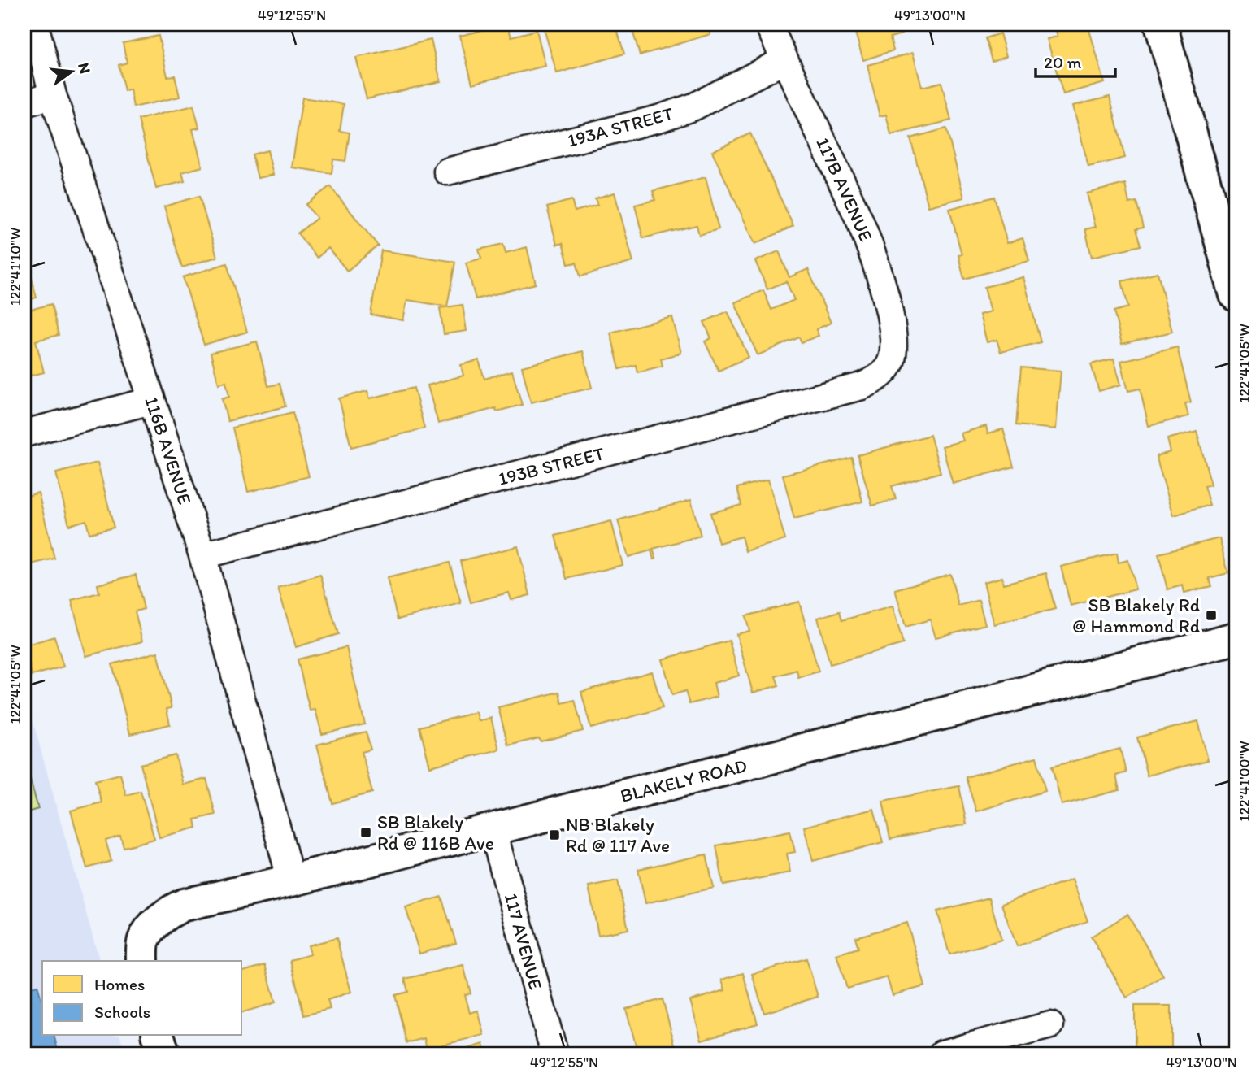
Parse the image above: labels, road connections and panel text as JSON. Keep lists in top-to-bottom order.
{
  "streets": {
    "street": [
      "193A STREET",
      "117B AVENUE",
      "116B AVENUE",
      "193B STREET",
      "BLAKELY ROAD",
      "117 AVENUE"
    ]
  },
  "crossings": [
    ["193A STREET", "117B AVENUE"],
    ["117B AVENUE", "193B STREET"],
    ["116B AVENUE", "193B STREET"],
    ["116B AVENUE", "BLAKELY ROAD"],
    ["BLAKELY ROAD", "117 AVENUE"]
  ],
  "places": {
    "transit": ["SB Blakely Rd @ Hammond Rd", "SB Blakely Rd @ 116B Ave", "NB Blakely Rd @ 117 Ave"]
  },
  "legend": ["Homes", "Schools"],
  "scale_bar": "20 m",
  "north": "right",
  "coordinates": [
    "49°12'55\"N",
    "49°13'00\"N",
    "122°41'10\"W",
    "122°41'05\"W",
    "122°41'00\"W"
  ]
}
